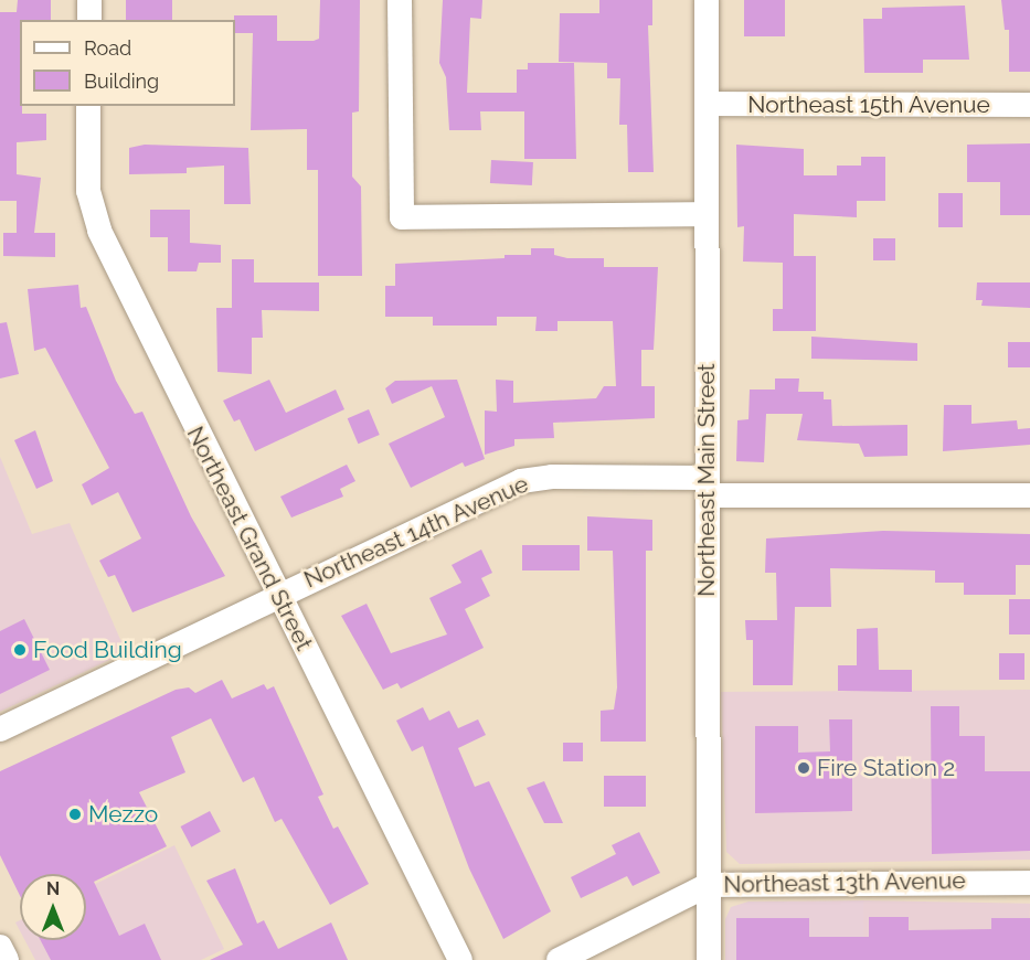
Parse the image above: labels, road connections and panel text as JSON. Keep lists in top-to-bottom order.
{
  "streets": {
    "street": [
      "Northeast 15th Avenue",
      "Northeast Main Street",
      "Northeast 14th Avenue",
      "Northeast Grand Street",
      "Northeast 13th Avenue"
    ]
  },
  "crossings": [
    ["Northeast 15th Avenue", "Northeast Main Street"],
    ["Northeast Main Street", "Northeast 14th Avenue"],
    ["Northeast Main Street", "Northeast 13th Avenue"],
    ["Northeast 14th Avenue", "Northeast Grand Street"]
  ],
  "places": ["Food Building", "Fire Station 2", "Mezzo"],
  "legend": ["Road", "Building"],
  "north": "top"
}
